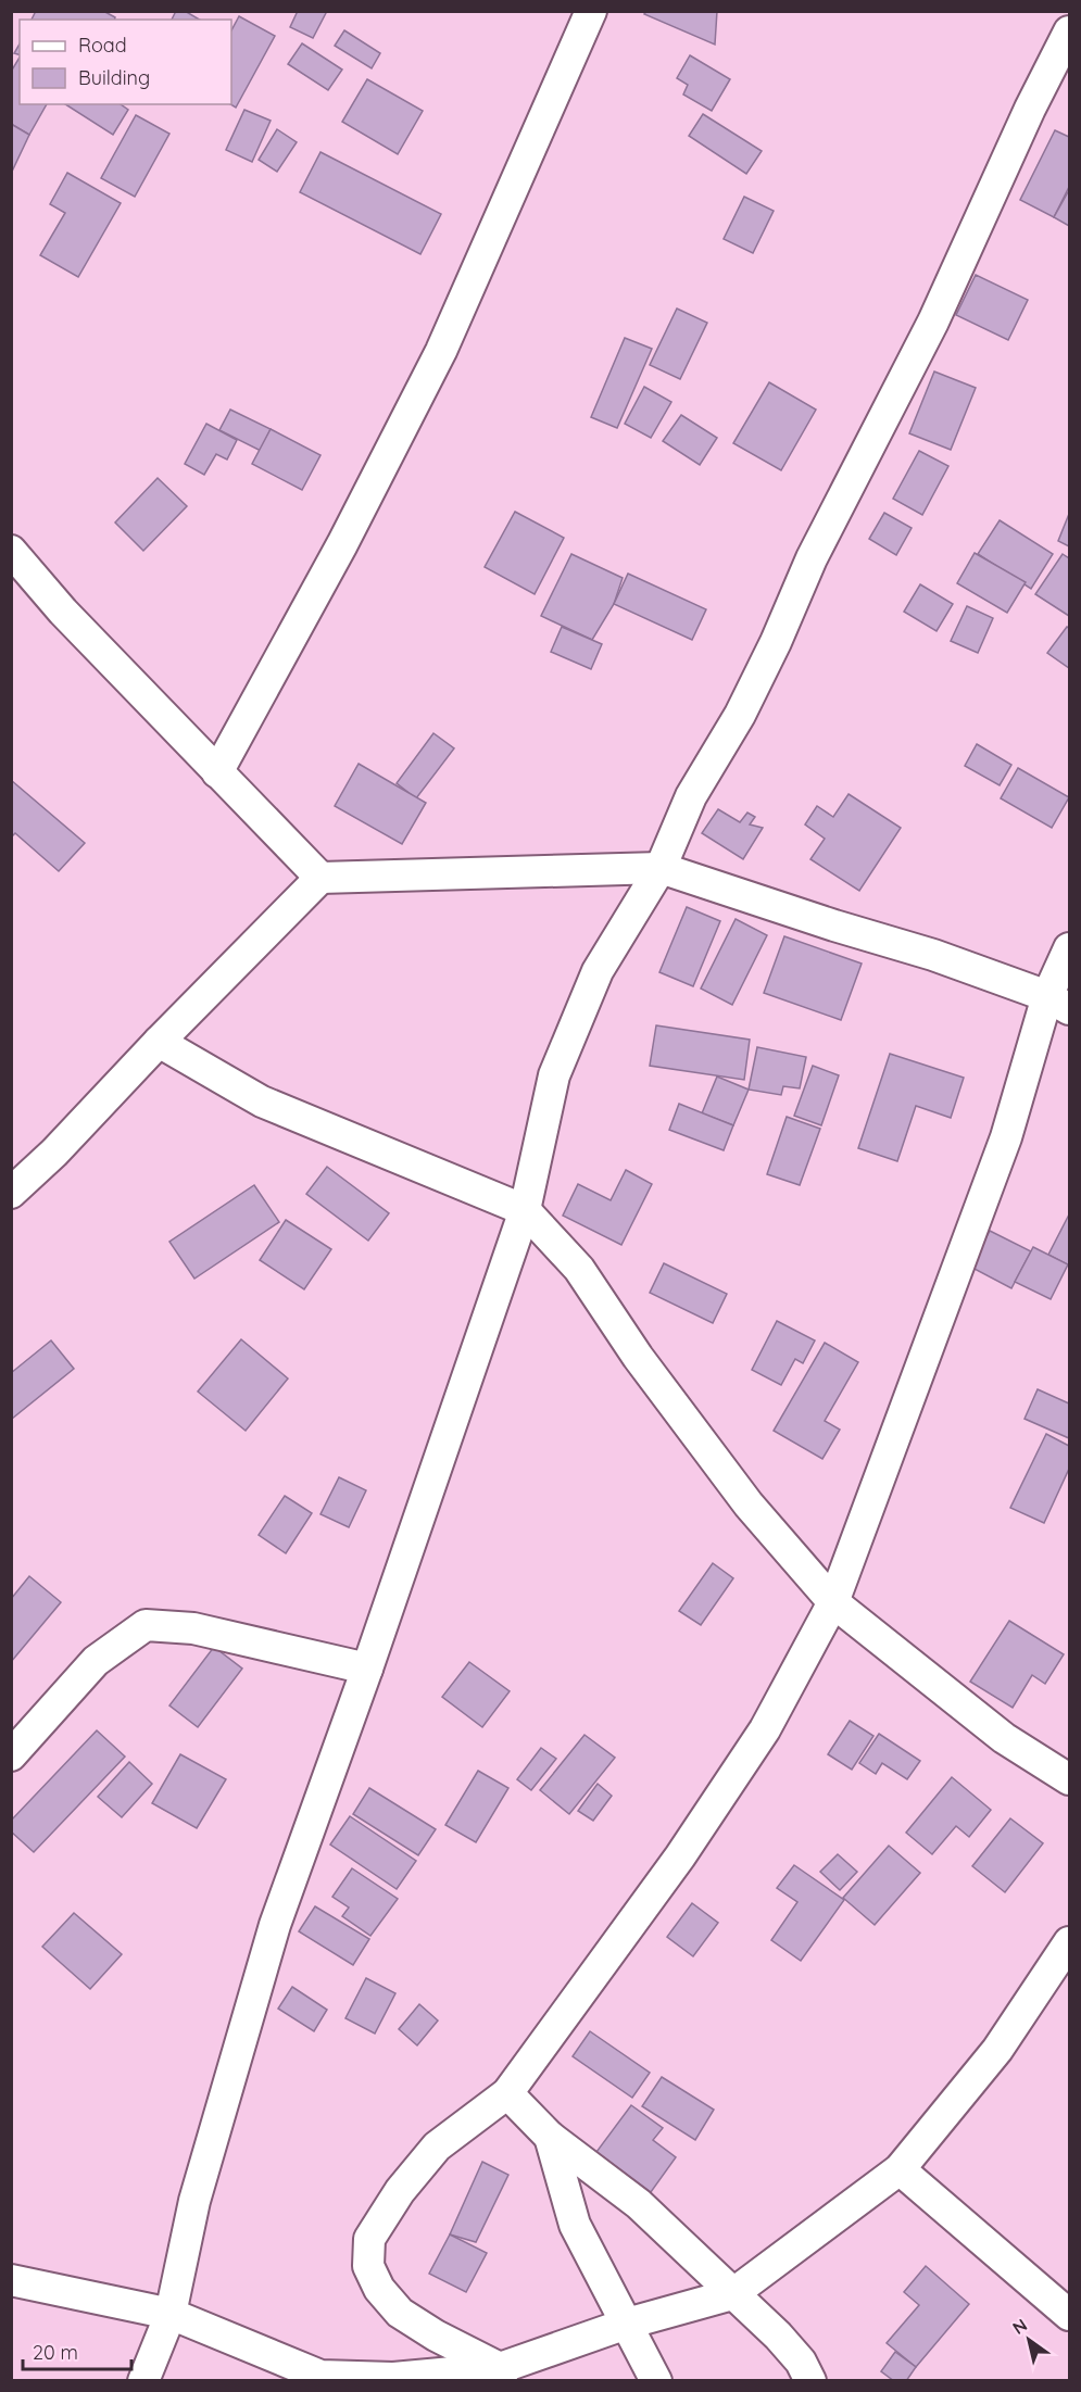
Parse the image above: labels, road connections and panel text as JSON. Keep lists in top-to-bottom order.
{
  "legend": ["Road", "Building"],
  "scale_bar": "20 m",
  "north": "top left"
}
